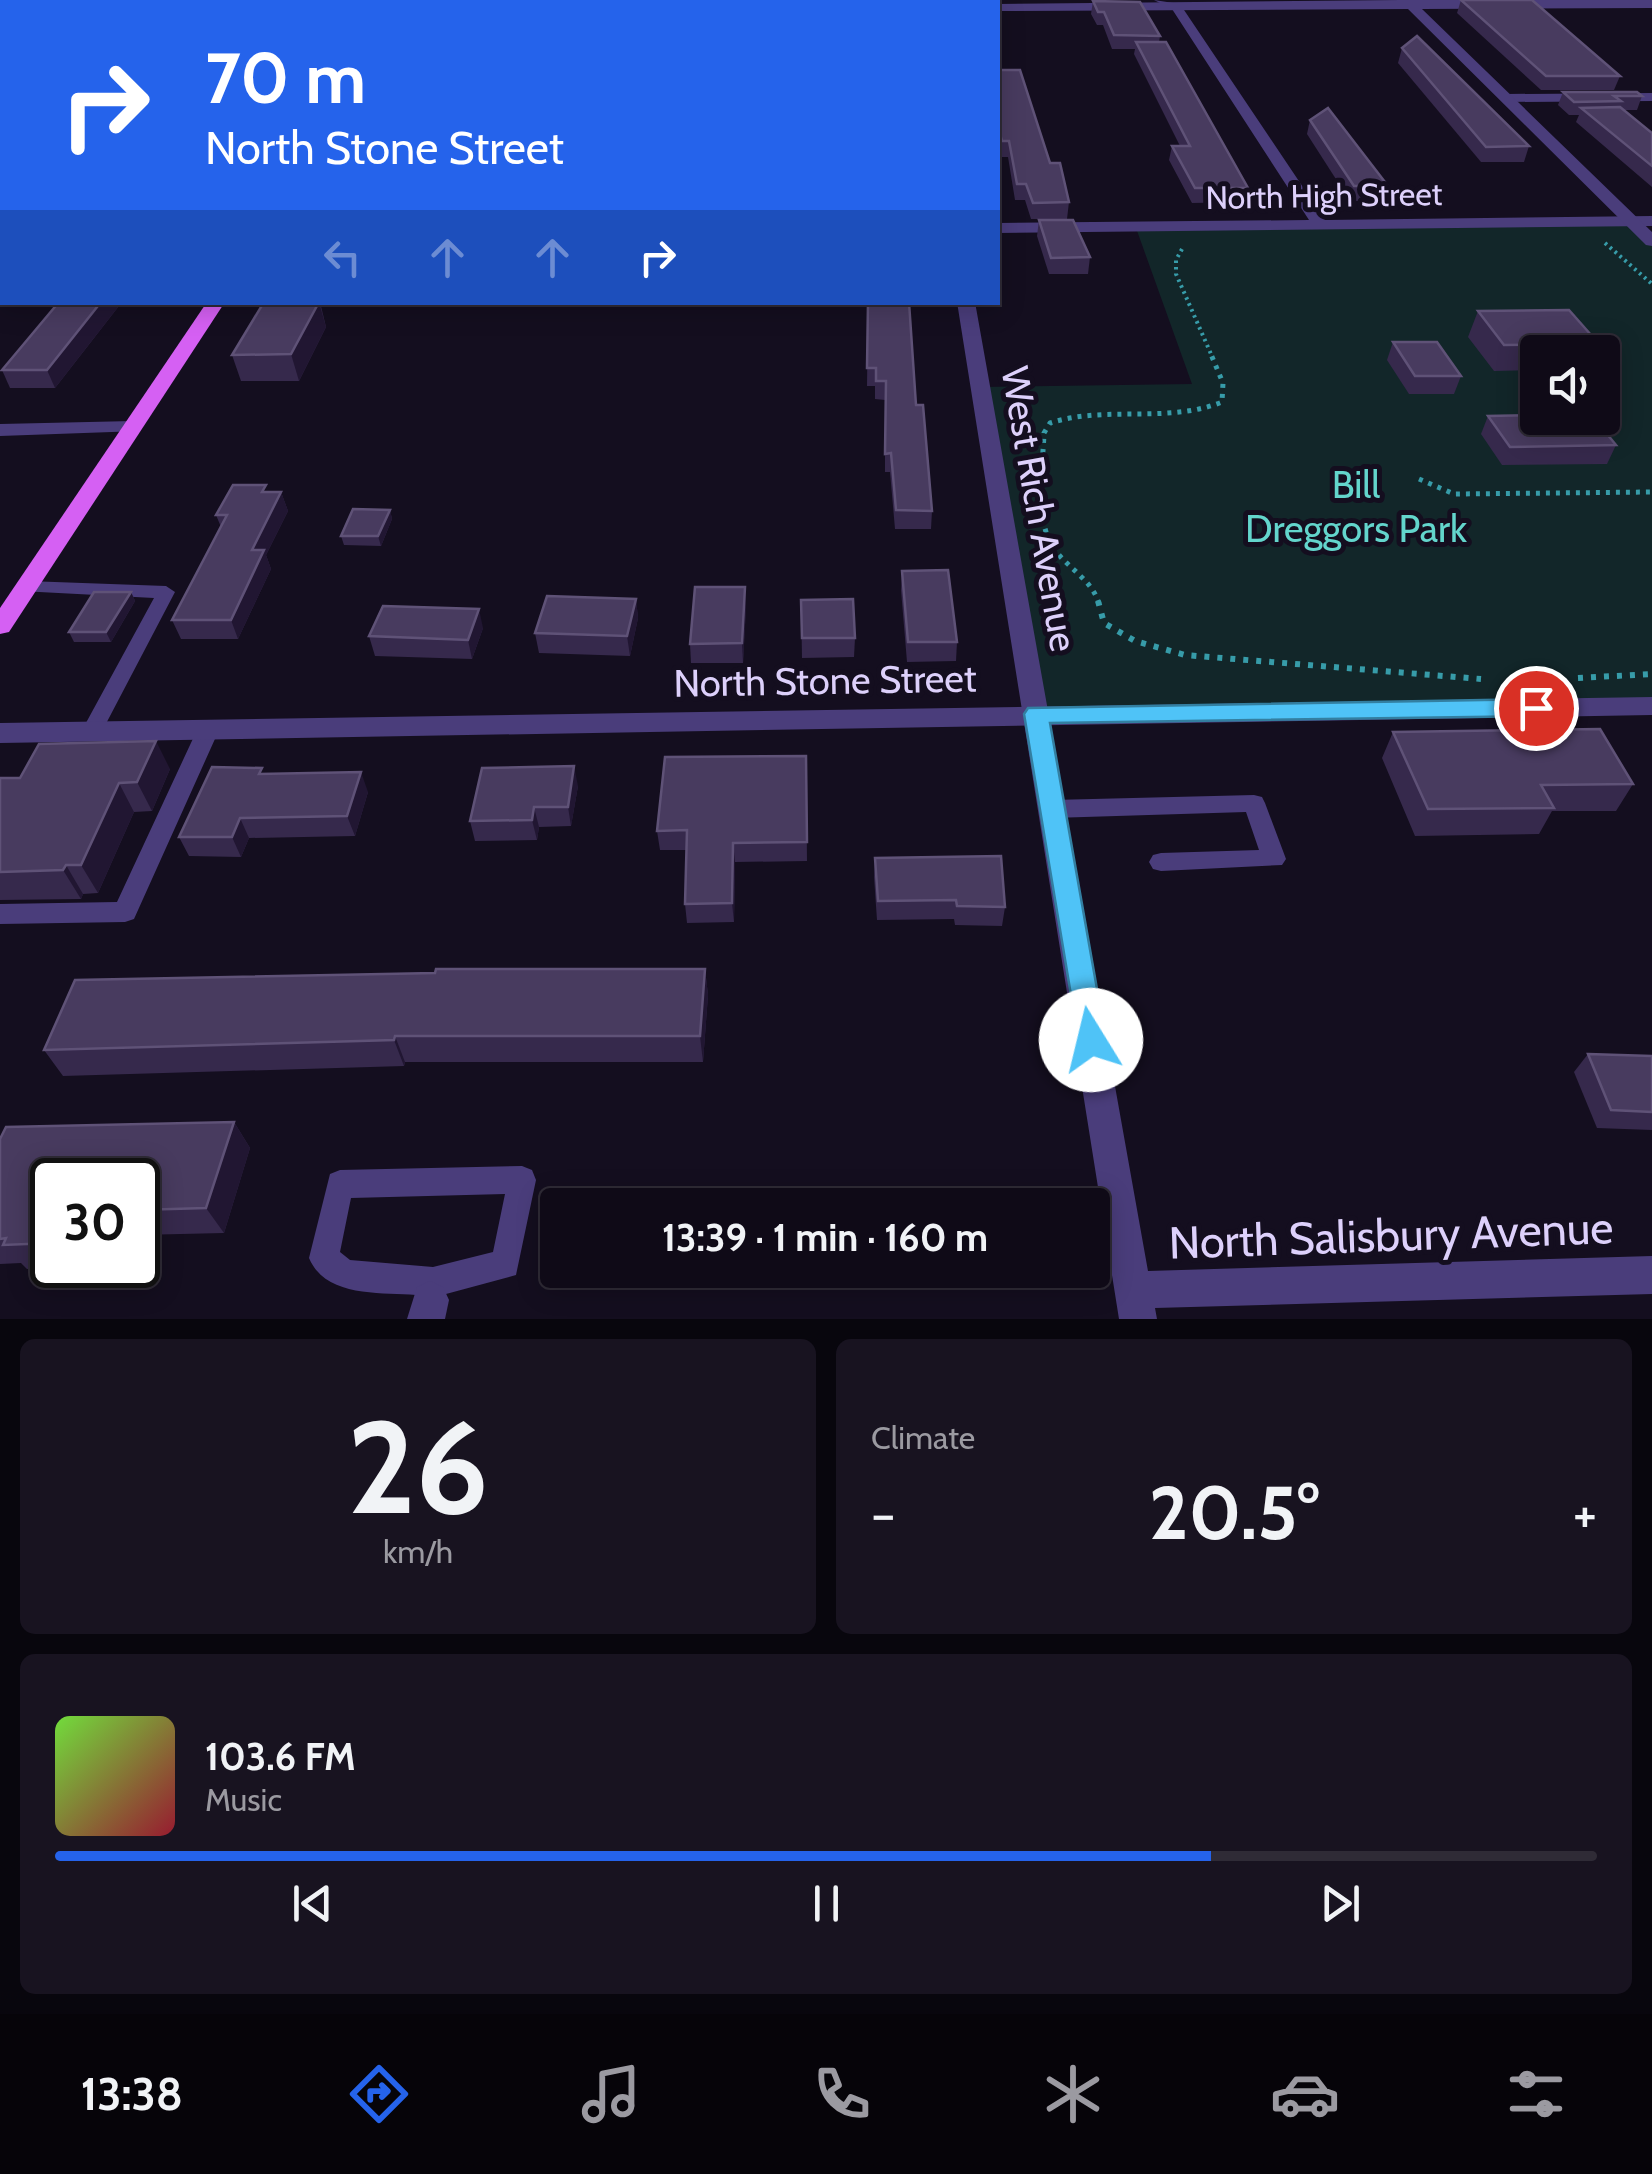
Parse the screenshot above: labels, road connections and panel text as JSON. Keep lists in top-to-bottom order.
{
  "streets": {
    "street": [
      "North High Street",
      "West Rich Avenue",
      "North Stone Street",
      "North Salisbury Avenue"
    ]
  },
  "crossings": [
    ["West Rich Avenue", "North Stone Street"],
    ["West Rich Avenue", "North Salisbury Avenue"]
  ],
  "parks": ["Bill Dreggors Park"],
  "page": {
    "turn": ["70 m", "North Stone Street"],
    "limit": "30",
    "trip": "13:39 · 1 min · 160 m",
    "tile": [
      ["26", "km/h"],
      "Climate"
    ],
    "heat": ["−", "20.5°", "+"],
    "song": ["103.6 FM", "Music"],
    "tabs": "13:38"
  }
}
